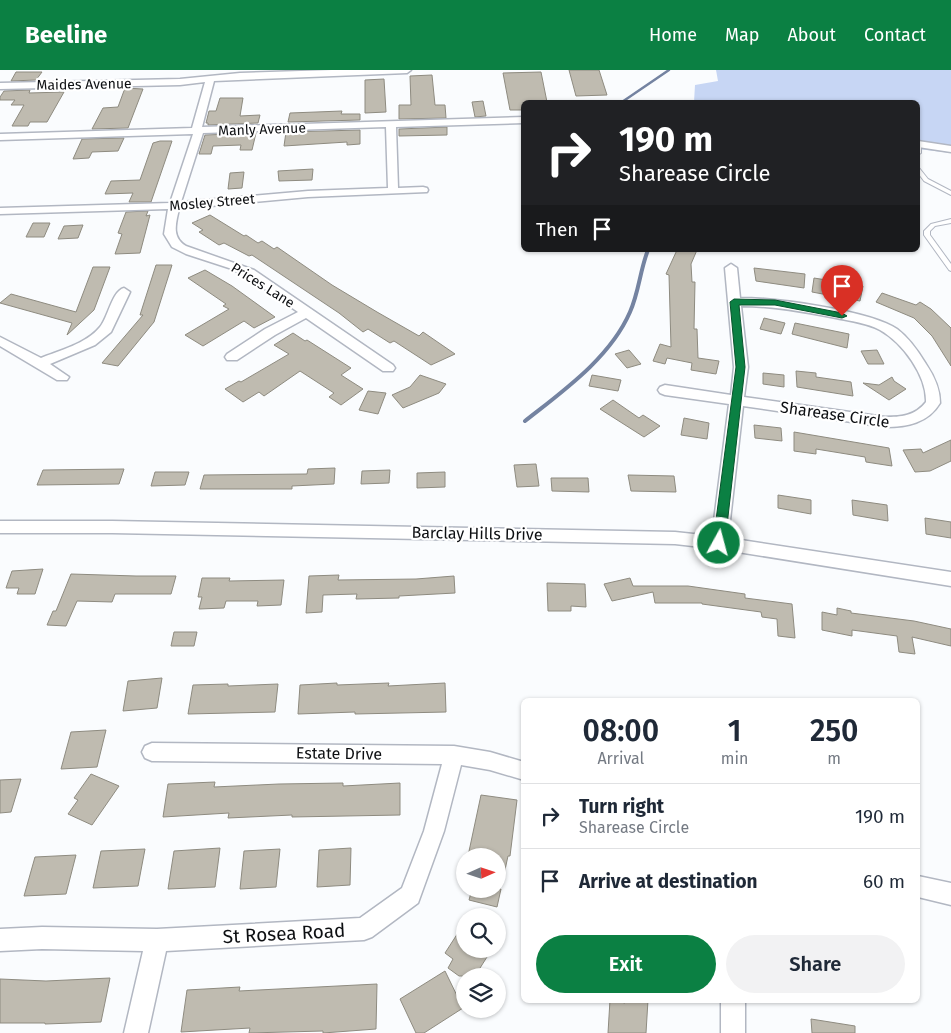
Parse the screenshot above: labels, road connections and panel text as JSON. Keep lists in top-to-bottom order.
{
  "streets": {
    "street": [
      "Maides Avenue",
      "Manly Avenue",
      "Mosley Street",
      "Prices Lane",
      "Sharease Circle",
      "Barclay Hills Drive",
      "Estate Drive",
      "St Rosea Road"
    ]
  },
  "crossings": [
    ["Maides Avenue", "Prices Lane"],
    ["Manly Avenue", "Prices Lane"],
    ["Mosley Street", "Prices Lane"],
    ["Estate Drive", "St Rosea Road"]
  ],
  "north": "right",
  "page": {
    "header": "Beeline",
    "nav": [
      "Home",
      "Map",
      "About",
      "Contact"
    ],
    "turn": ["190 m", "Sharease Circle"],
    "then": "Then",
    "eta": [
      "08:00",
      "Arrival",
      "1",
      "min",
      "250",
      "m"
    ],
    "list": [
      {
        "name": "Turn right",
        "note": "Sharease Circle",
        "value": "190 m"
      },
      {
        "name": "Arrive at destination",
        "value": "60 m"
      }
    ],
    "buttons": ["Exit", "Share"]
  }
}
